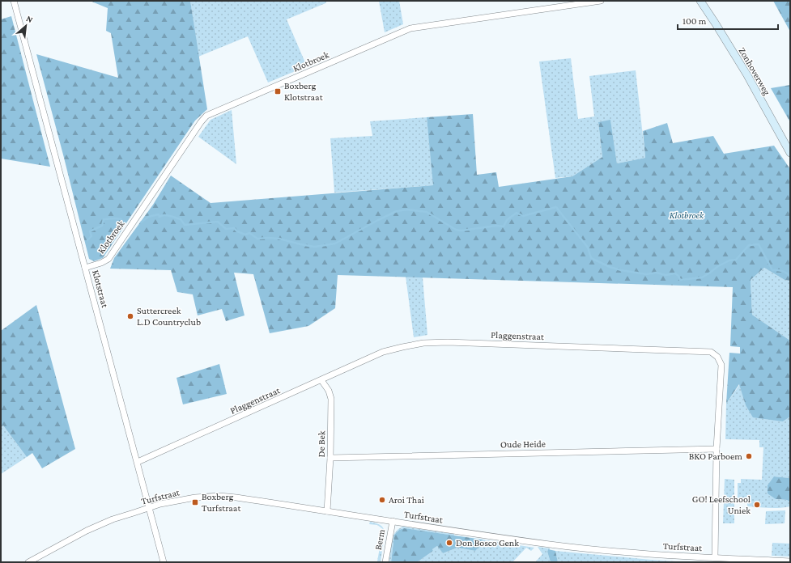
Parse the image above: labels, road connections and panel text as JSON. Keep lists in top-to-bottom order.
{
  "streets": {
    "street": [
      "Klotbroek",
      "Zonhoverweg",
      "Klotstraat",
      "Plaggenstraat",
      "De Bek",
      "Oude Heide",
      "Turfstraat",
      "Berm"
    ]
  },
  "crossings": [
    ["Klotbroek", "Klotstraat"],
    ["Klotstraat", "Plaggenstraat"],
    ["Klotstraat", "Turfstraat"],
    ["Plaggenstraat", "De Bek"],
    ["Plaggenstraat", "Oude Heide"],
    ["Plaggenstraat", "Turfstraat"],
    ["De Bek", "Oude Heide"],
    ["De Bek", "Turfstraat"],
    ["Turfstraat", "Berm"]
  ],
  "parks": ["Klotbroek"],
  "places": {
    "transit": ["Boxberg Klotstraat", "Boxberg Turfstraat"],
    "other": [
      "Suttercreek L.D Countryclub",
      "BKO Parboem",
      "Aroi Thai",
      "GO! Leefschool Uniek",
      "Don Bosco Genk"
    ]
  },
  "scale_bar": "100 m",
  "north": "top right"
}
